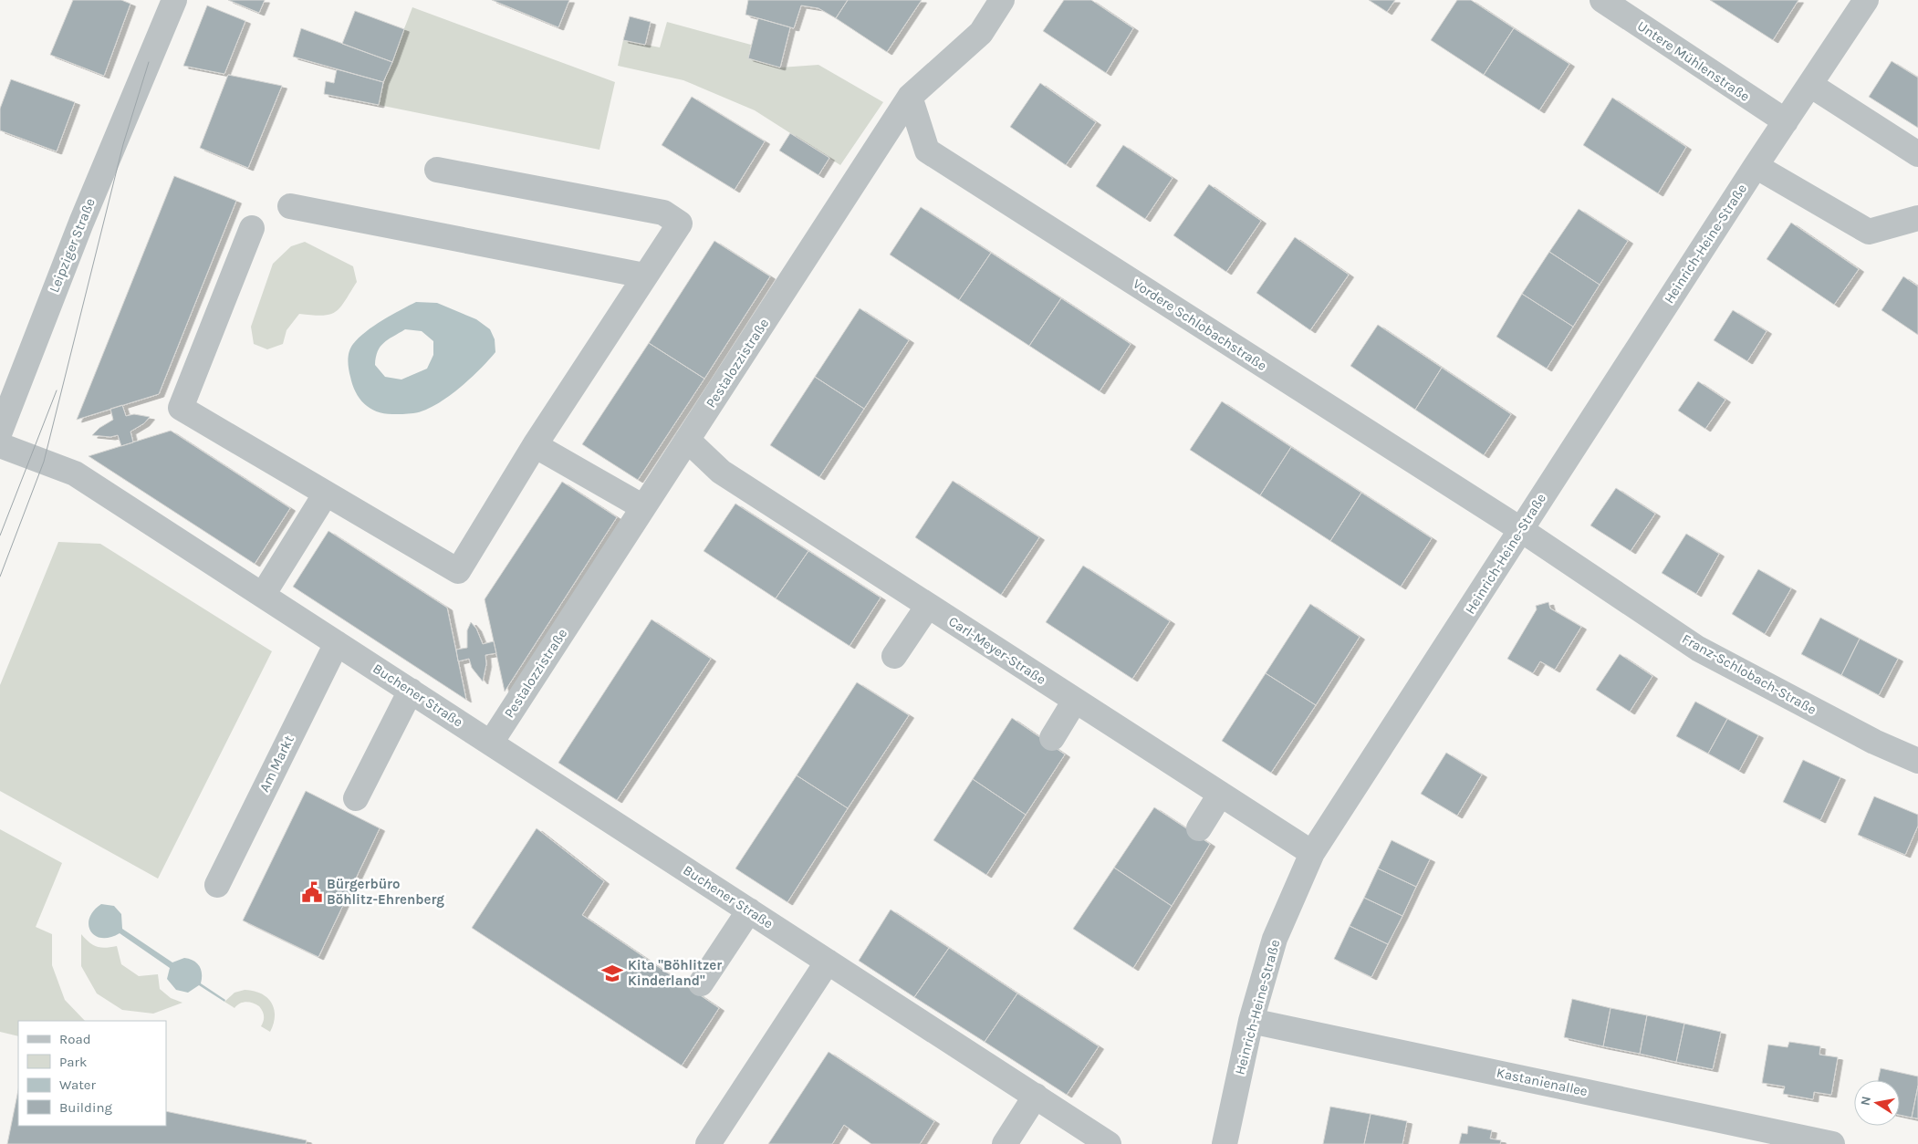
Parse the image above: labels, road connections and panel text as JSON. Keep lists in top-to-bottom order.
{
  "streets": {
    "street": [
      "Untere Mühlenstraße",
      "Heinrich-Heine-Straße",
      "Leipziger Straße",
      "Vordere Schlobachstraße",
      "Pestalozzistraße",
      "Carl-Meyer-Straße",
      "Franz-Schlobach-Straße",
      "Buchener Straße",
      "Am Markt",
      "Kastanienallee"
    ]
  },
  "crossings": [
    ["Untere Mühlenstraße", "Heinrich-Heine-Straße"],
    ["Heinrich-Heine-Straße", "Vordere Schlobachstraße"],
    ["Heinrich-Heine-Straße", "Carl-Meyer-Straße"],
    ["Heinrich-Heine-Straße", "Franz-Schlobach-Straße"],
    ["Heinrich-Heine-Straße", "Kastanienallee"],
    ["Vordere Schlobachstraße", "Pestalozzistraße"],
    ["Vordere Schlobachstraße", "Franz-Schlobach-Straße"],
    ["Pestalozzistraße", "Carl-Meyer-Straße"],
    ["Pestalozzistraße", "Buchener Straße"],
    ["Buchener Straße", "Am Markt"]
  ],
  "places": {
    "public building": ["Bürgerbüro Böhlitz-Ehrenberg"],
    "school or university": ["Kita \"Böhlitzer Kinderland\""]
  },
  "legend": [
    "Road",
    "Park",
    "Water",
    "Building"
  ],
  "north": "left"
}
